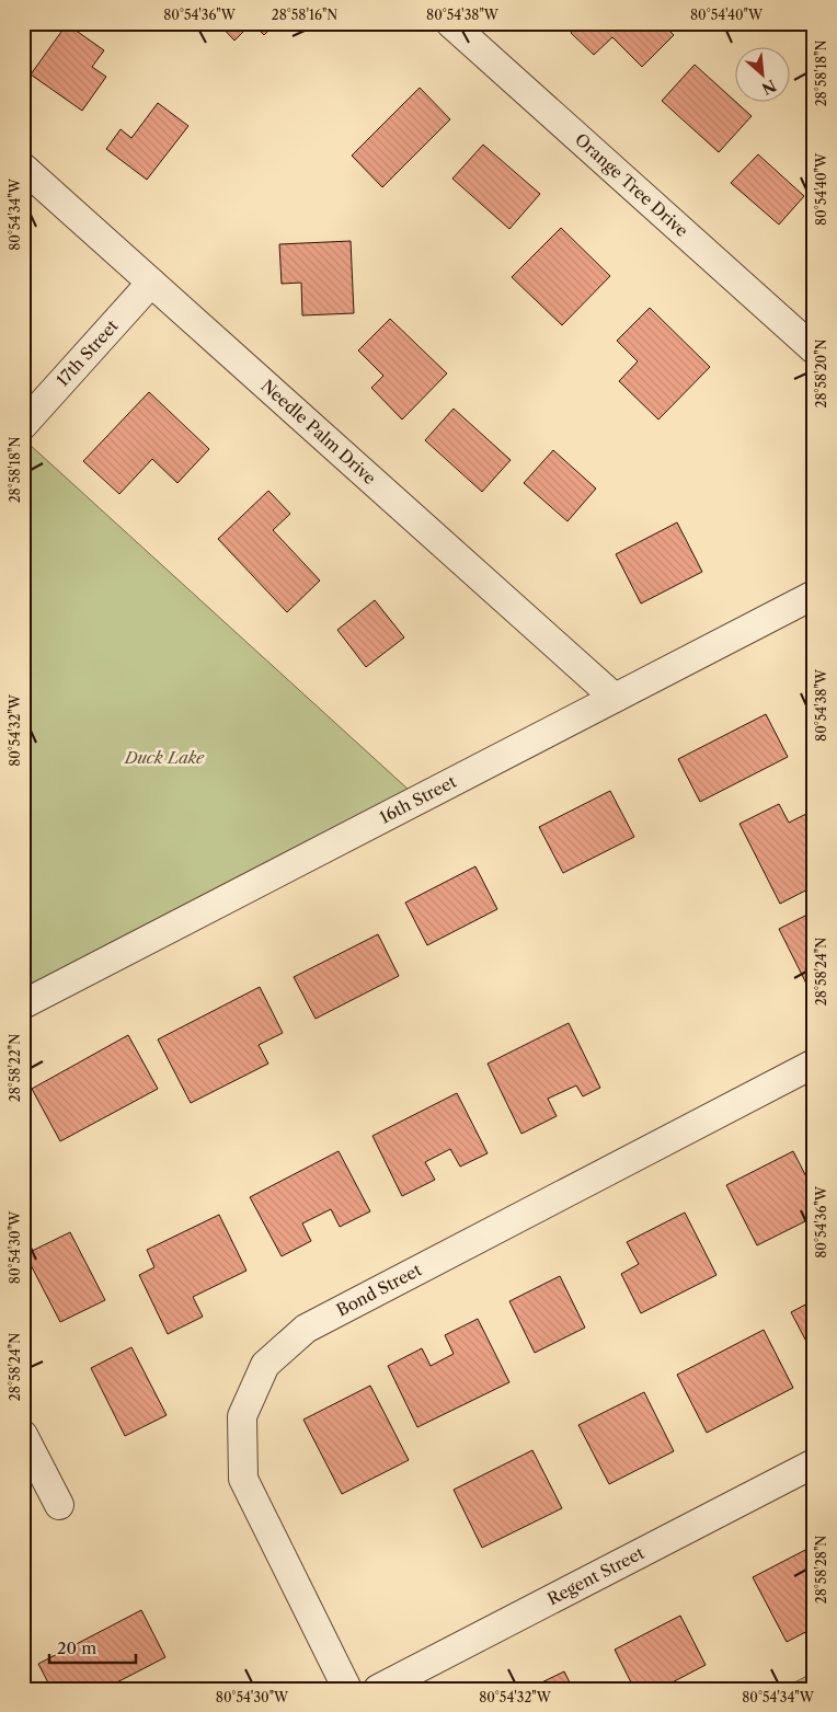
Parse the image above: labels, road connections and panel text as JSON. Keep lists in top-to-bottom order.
{
  "streets": {
    "street": [
      "Orange Tree Drive",
      "17th Street",
      "Needle Palm Drive",
      "16th Street",
      "Bond Street",
      "Regent Street"
    ]
  },
  "crossings": [
    ["17th Street", "Needle Palm Drive"],
    ["Needle Palm Drive", "16th Street"]
  ],
  "parks": ["Duck Lake"],
  "scale_bar": "20 m",
  "north": "bottom right",
  "coordinates": [
    "80°54'36\"W",
    "28°58'16\"N",
    "80°54'38\"W",
    "80°54'40\"W",
    "28°58'18\"N",
    "80°54'34\"W",
    "28°58'20\"N",
    "80°54'32\"W",
    "28°58'24\"N",
    "28°58'22\"N",
    "80°54'30\"W",
    "28°58'28\"N"
  ]
}
